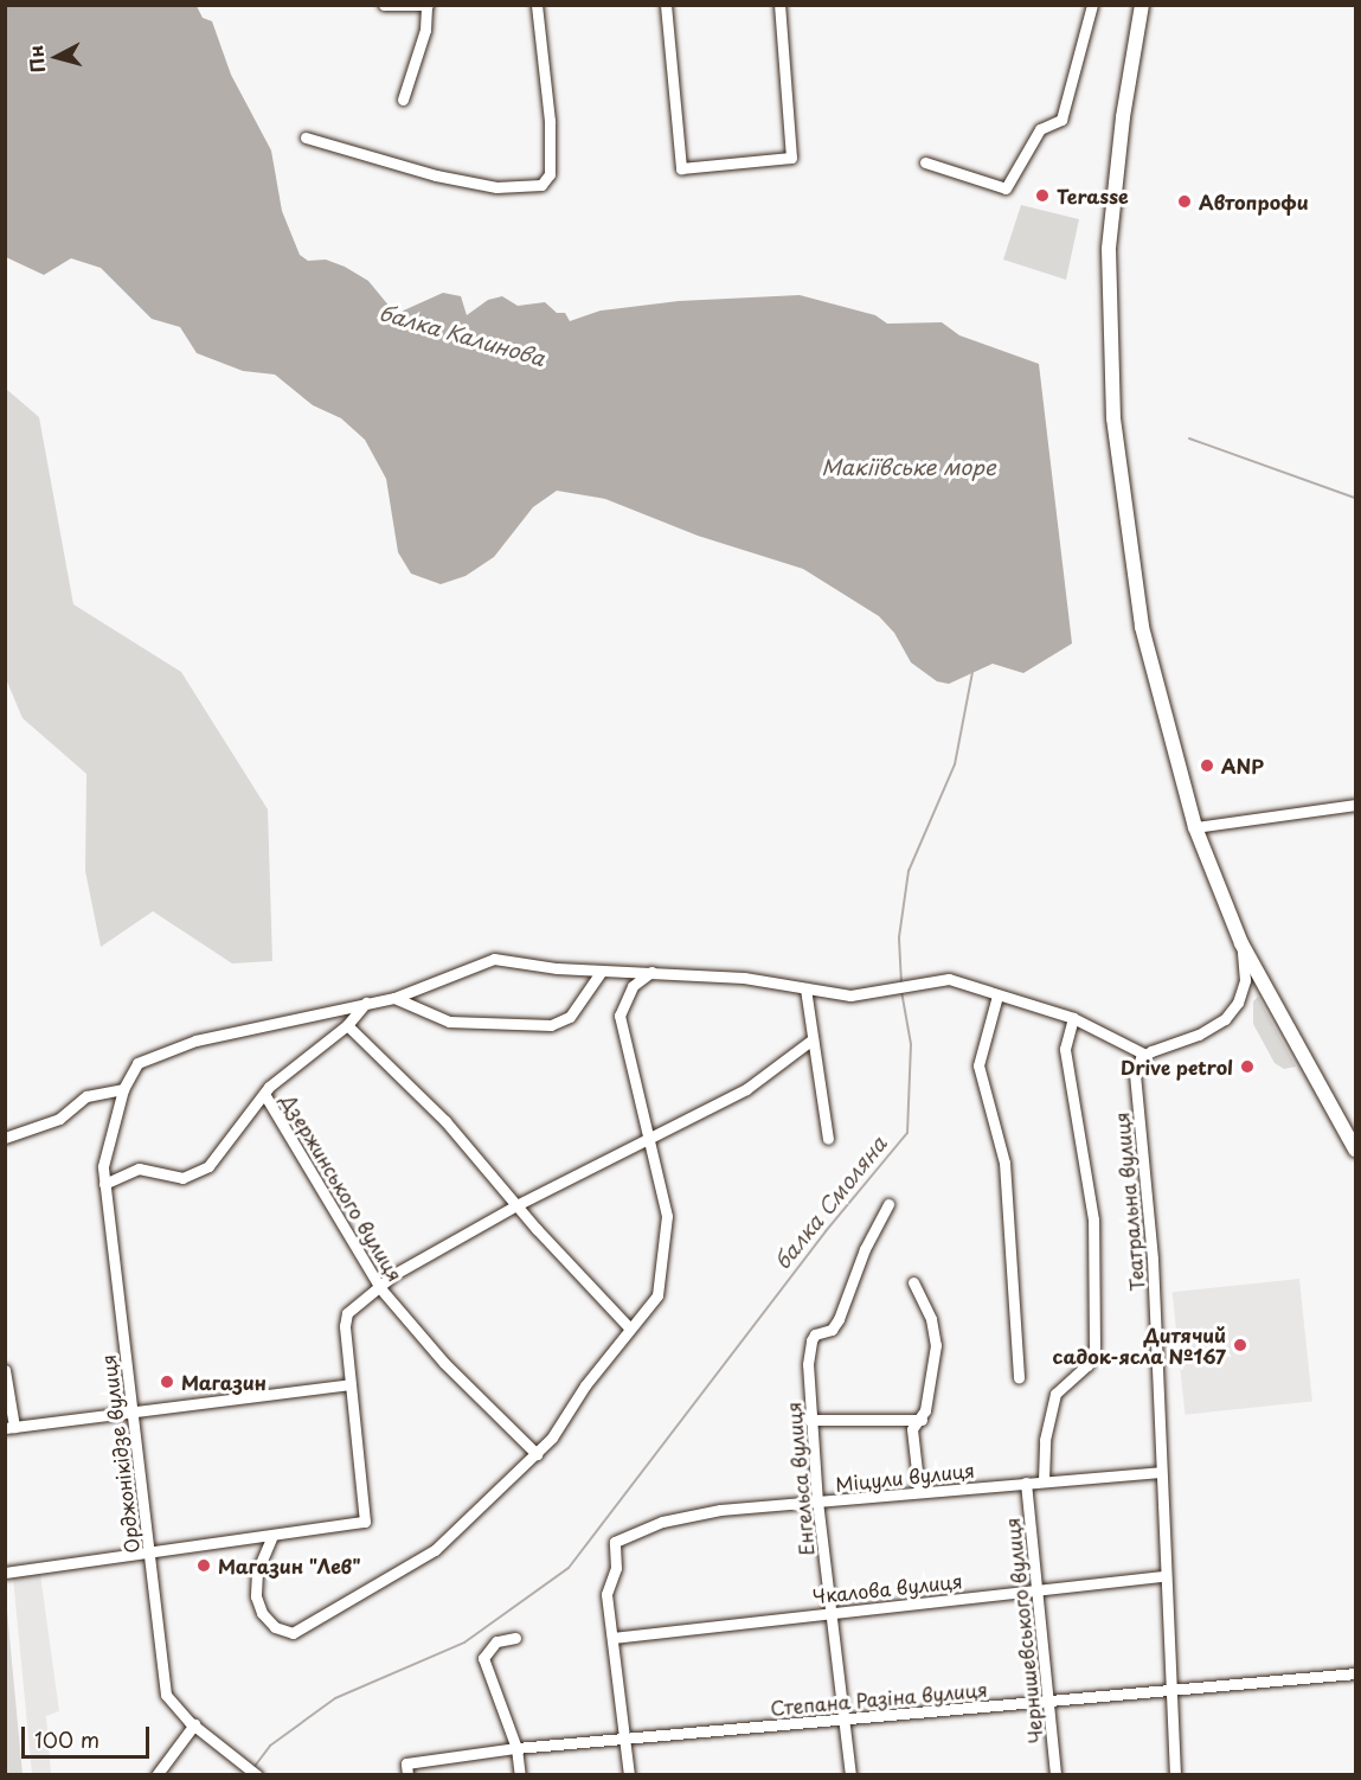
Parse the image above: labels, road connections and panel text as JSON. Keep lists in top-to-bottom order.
{
  "streets": {
    "street": [
      "Дзержинського вулиця",
      "Театральна вулиця",
      "Орджонікідзе вулиця",
      "Міцули вулиця",
      "Енгельса вулиця",
      "Чкалова вулиця",
      "Чернишевського вулиця",
      "Степана Разіна вулиця"
    ]
  },
  "crossings": [
    ["Театральна вулиця", "Міцули вулиця"],
    ["Театральна вулиця", "Чкалова вулиця"],
    ["Театральна вулиця", "Степана Разіна вулиця"],
    ["Міцули вулиця", "Енгельса вулиця"],
    ["Міцули вулиця", "Чкалова вулиця"],
    ["Міцули вулиця", "Чернишевського вулиця"],
    ["Енгельса вулиця", "Чкалова вулиця"],
    ["Енгельса вулиця", "Степана Разіна вулиця"],
    ["Чкалова вулиця", "Чернишевського вулиця"],
    ["Чернишевського вулиця", "Степана Разіна вулиця"]
  ],
  "water": ["балка Калинова", "Макіївське море", "балка Смоляна"],
  "places": [
    "Terasse",
    "Автопрофи",
    "ANP",
    "Drive petrol",
    "Дитячий садок-ясла №167",
    "Магазин",
    "Магазин \"Лев\""
  ],
  "scale_bar": "100 m",
  "north": "left"
}
